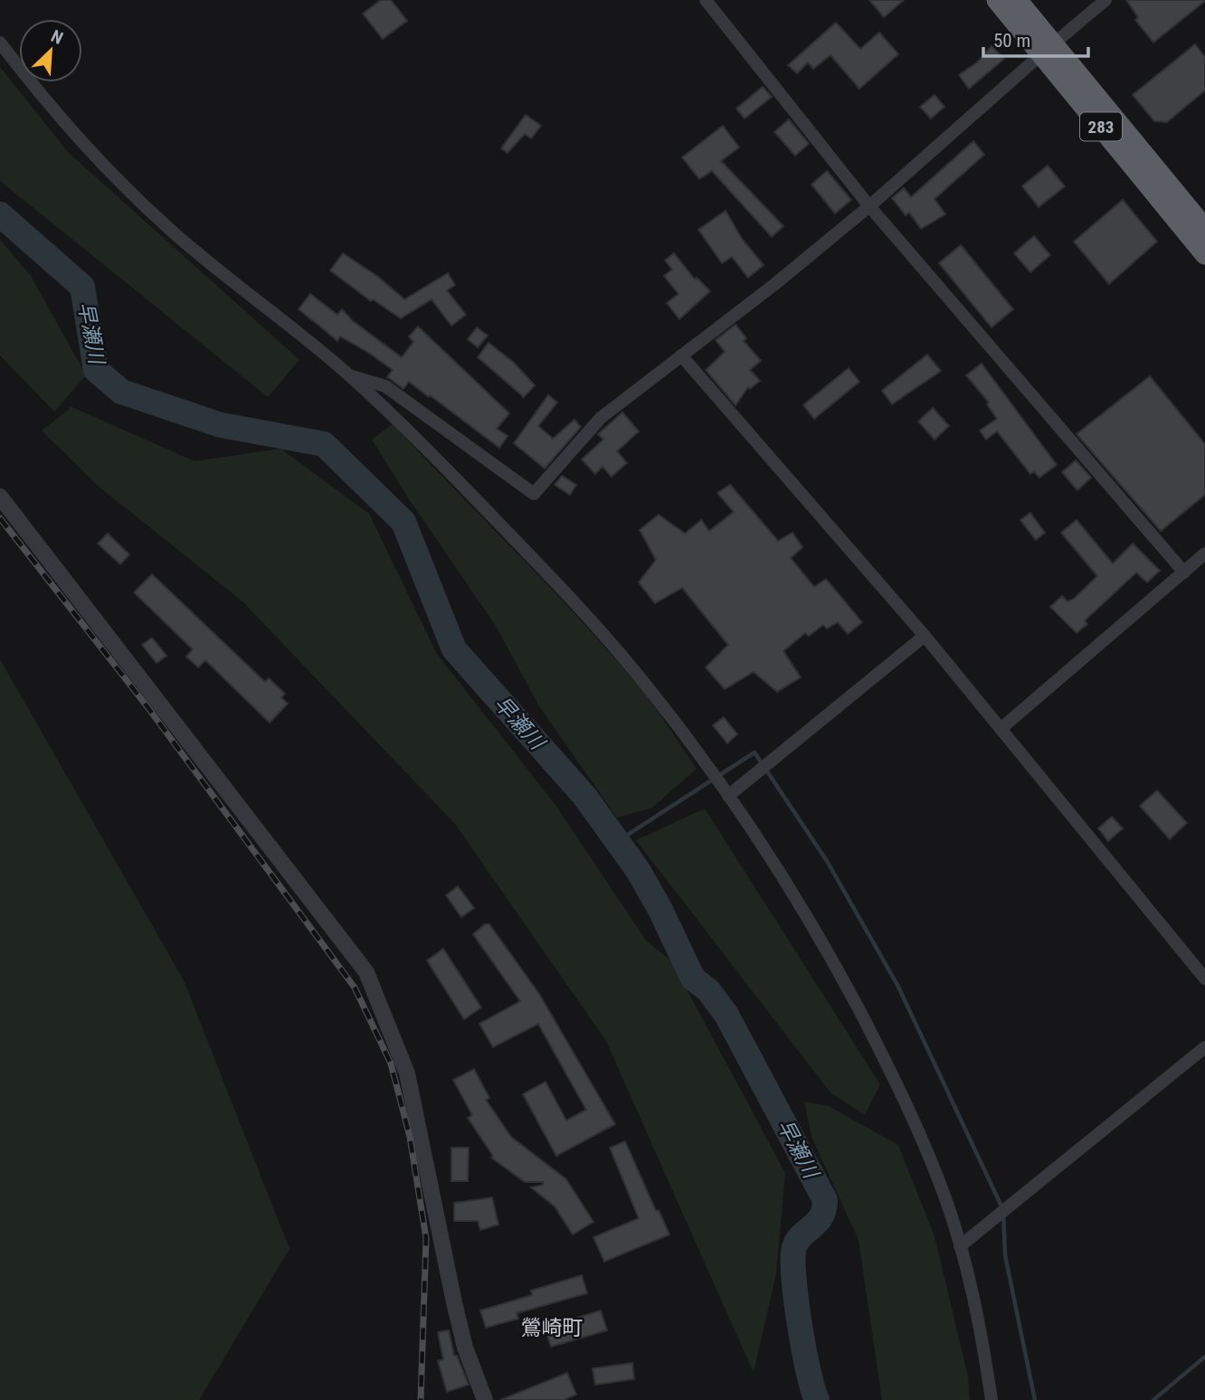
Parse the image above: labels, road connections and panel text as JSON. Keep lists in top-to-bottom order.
{
  "streets": {
    "highway": ["283"]
  },
  "districts": ["鶯崎町"],
  "water": ["早瀬川"],
  "scale_bar": "50 m",
  "north": "top right"
}
